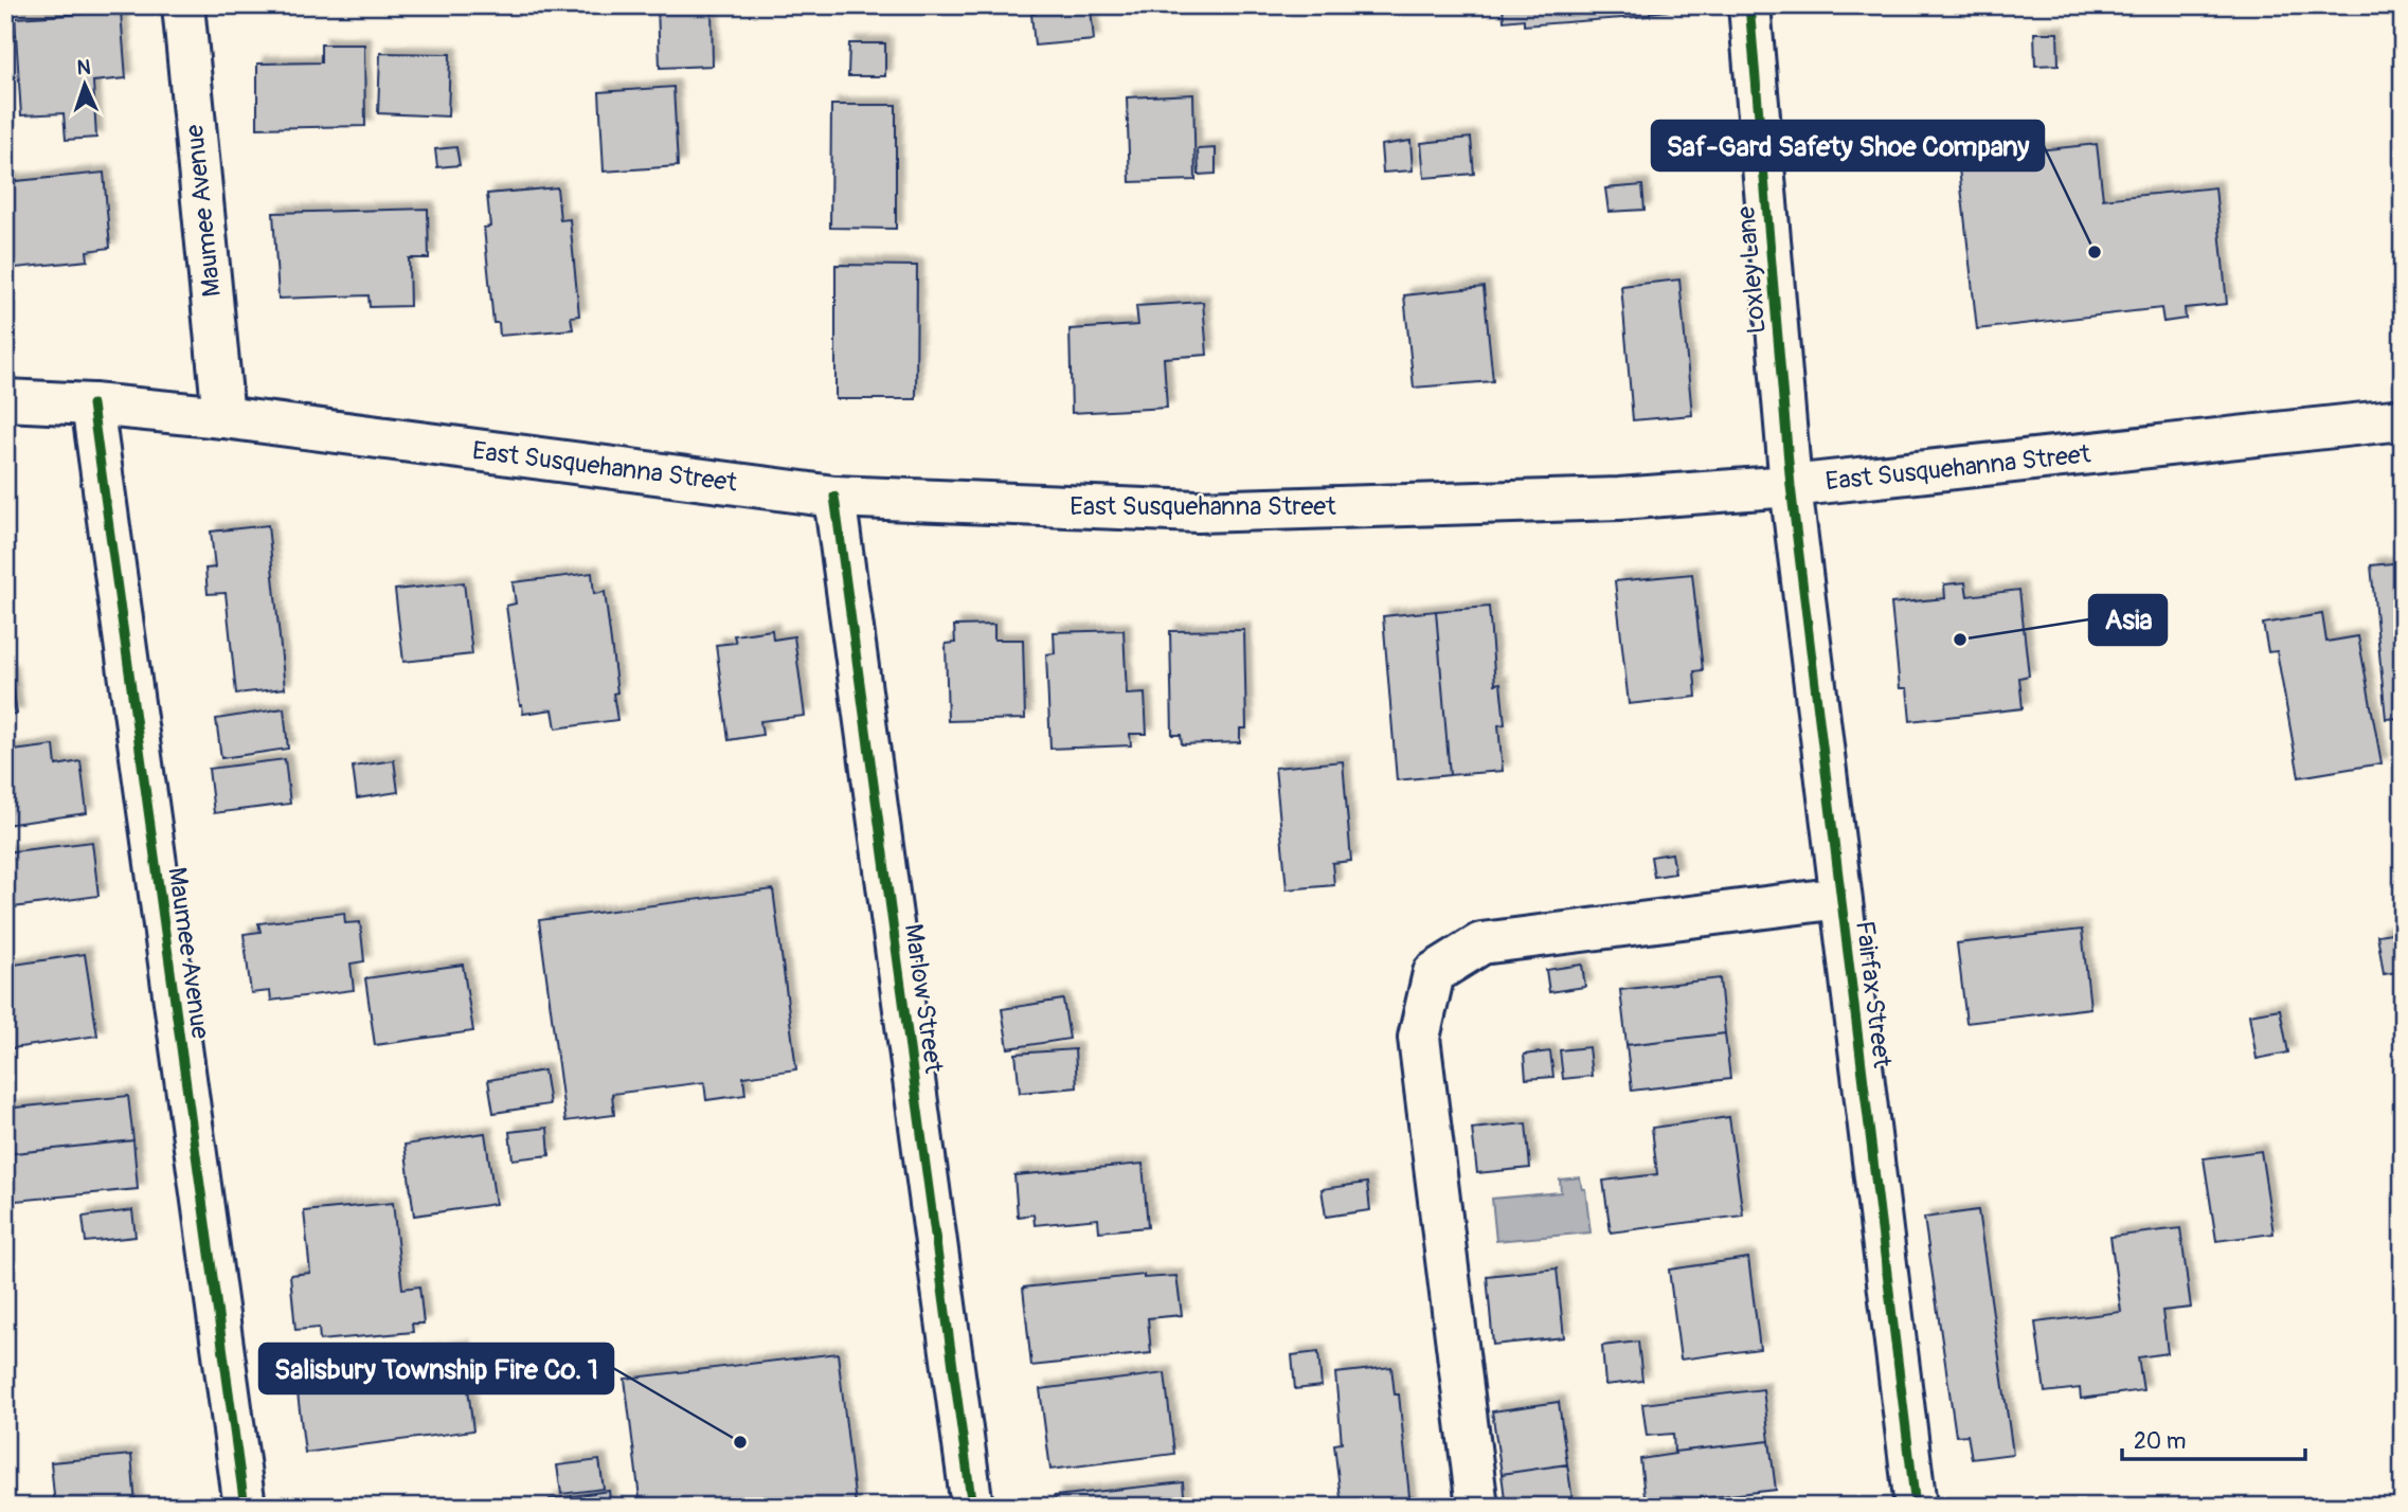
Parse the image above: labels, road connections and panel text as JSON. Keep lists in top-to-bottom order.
{
  "streets": {
    "street": [
      "Maumee Avenue",
      "Loxley Lane",
      "East Susquehanna Street",
      "Fairfax Street",
      "Marlow Street"
    ]
  },
  "crossings": [
    ["Maumee Avenue", "East Susquehanna Street"],
    ["Loxley Lane", "East Susquehanna Street"],
    ["Loxley Lane", "Fairfax Street"],
    ["East Susquehanna Street", "Fairfax Street"],
    ["East Susquehanna Street", "Marlow Street"]
  ],
  "places": ["Saf-Gard Safety Shoe Company", "Asia", "Salisbury Township Fire Co. 1"],
  "scale_bar": "20 m",
  "north": "top"
}
